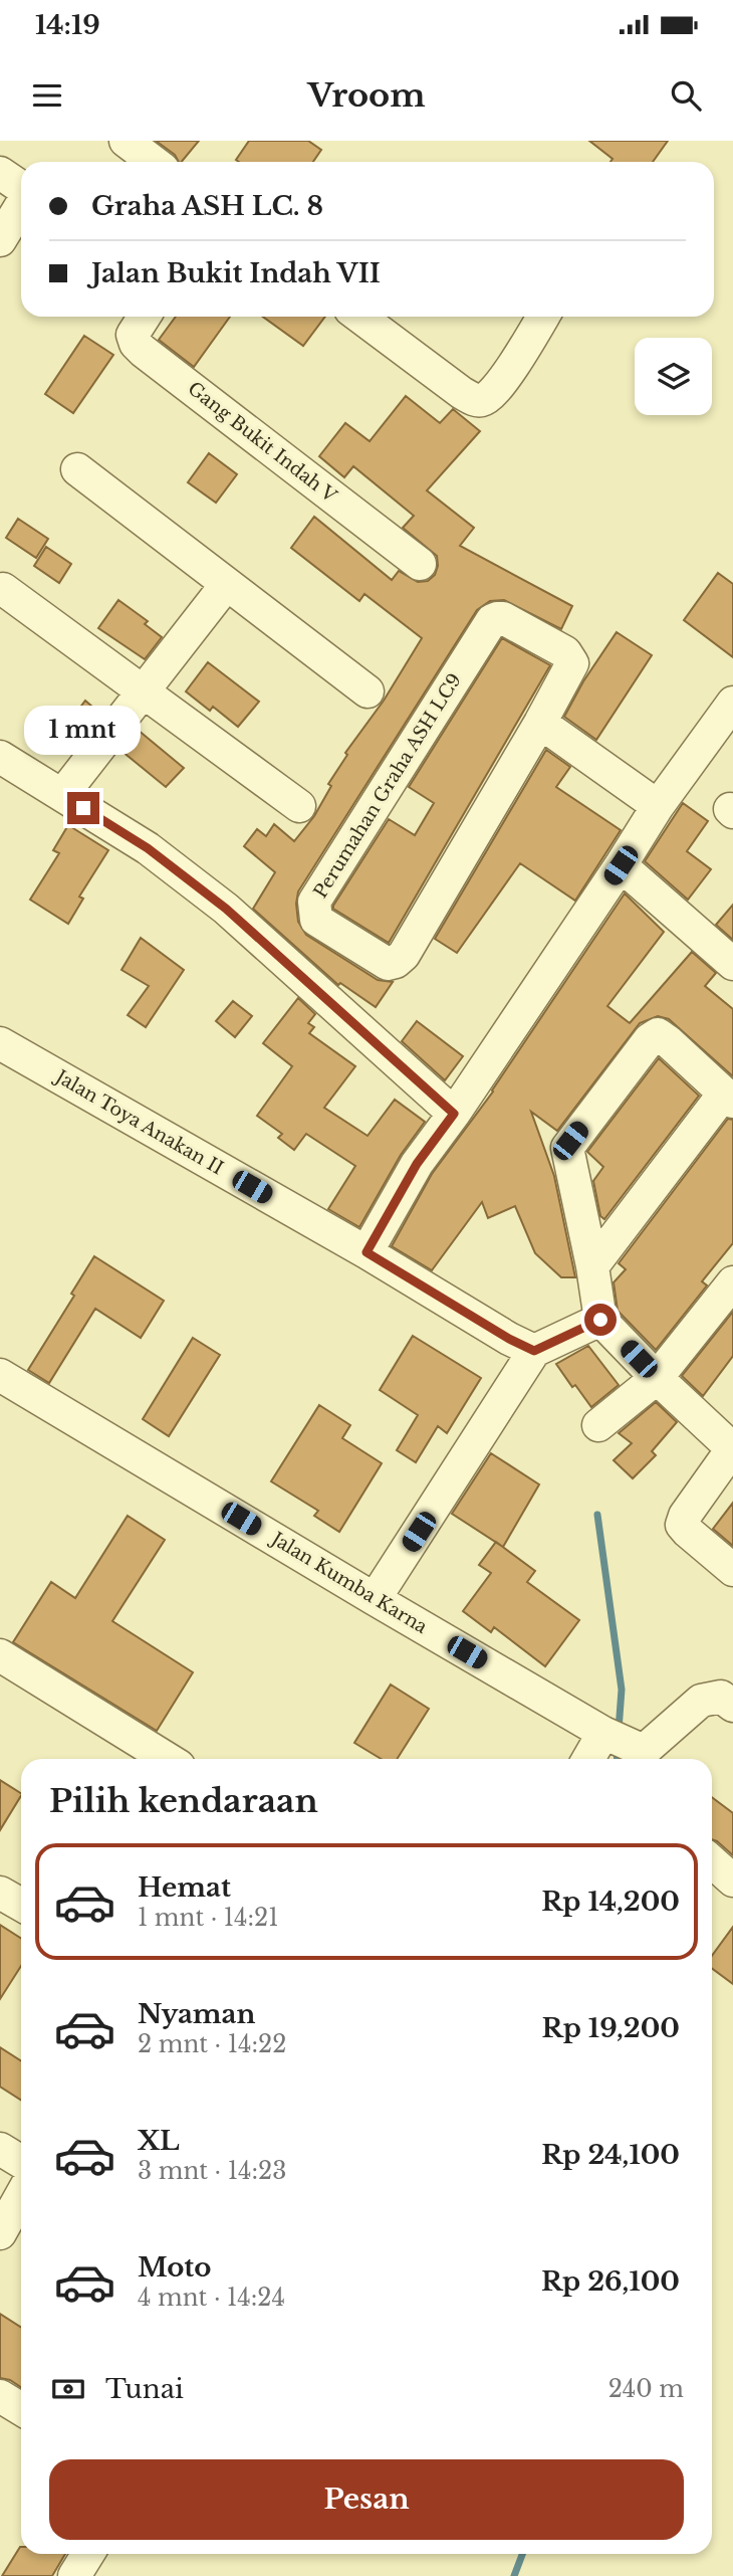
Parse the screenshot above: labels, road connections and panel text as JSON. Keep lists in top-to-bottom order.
{
  "streets": {
    "street": [
      "Gang Bukit Indah V",
      "Perumahan Graha ASH LC9",
      "Jalan Toya Anakan II",
      "Jalan Kumba Karna"
    ]
  },
  "page": {
    "status": "14:19",
    "header": "Vroom",
    "banner": ["Graha ASH LC. 8", "Jalan Bukit Indah VII"],
    "bubble": "1 mnt",
    "heading": "Pilih kendaraan",
    "list": [
      {
        "name": "Hemat",
        "note": "1 mnt · 14:21",
        "value": "Rp 14,200"
      },
      {
        "name": "Nyaman",
        "note": "2 mnt · 14:22",
        "value": "Rp 19,200"
      },
      {
        "name": "XL",
        "note": "3 mnt · 14:23",
        "value": "Rp 24,100"
      },
      {
        "name": "Moto",
        "note": "4 mnt · 14:24",
        "value": "Rp 26,100"
      }
    ],
    "pay": ["Tunai", "240 m"],
    "buttons": "Pesan"
  }
}
